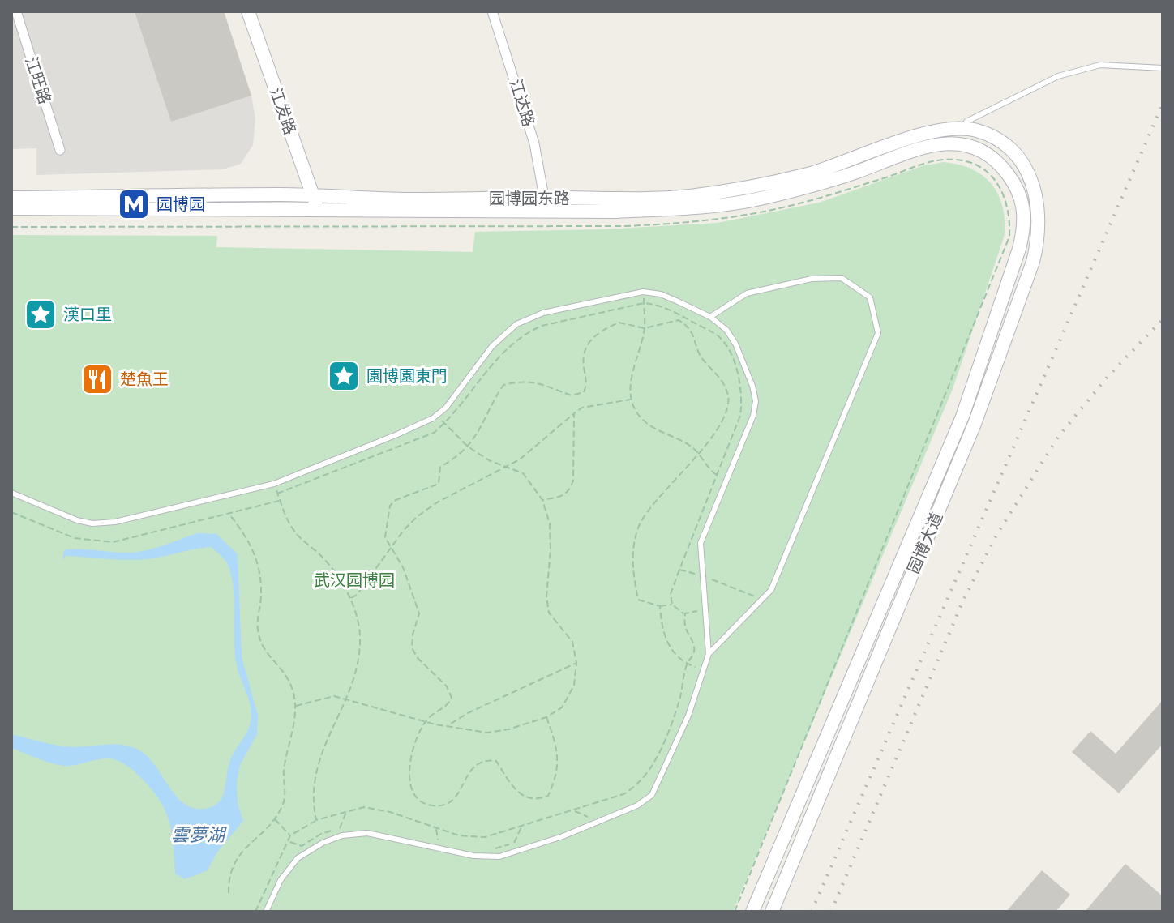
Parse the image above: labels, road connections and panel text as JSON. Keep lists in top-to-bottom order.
{
  "streets": {
    "main road": ["江发路", "园博园东路", "园博大道"],
    "street": ["江旺路", "江达路"]
  },
  "crossings": [
    ["江达路", "园博园东路"],
    ["江发路", "园博园东路"],
    ["园博园东路", "园博大道"]
  ],
  "water": ["雲夢湖"],
  "parks": ["武汉园博园"],
  "places": {
    "metro station": ["园博园"],
    "place": ["漢口里", "園博園東門"],
    "restaurant": ["楚魚王"]
  }
}
